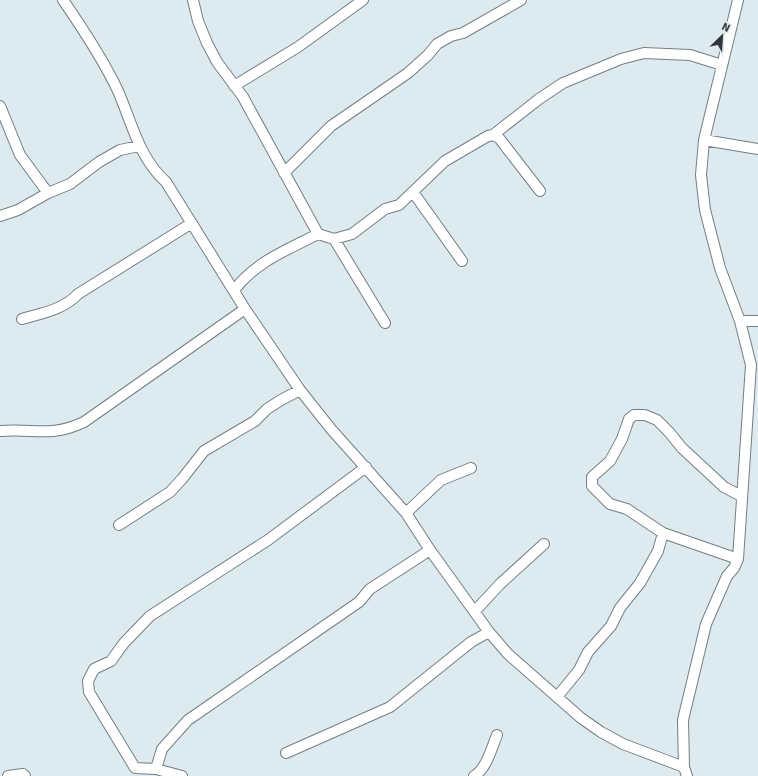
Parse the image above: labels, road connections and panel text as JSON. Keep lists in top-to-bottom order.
{
  "north": "top right"
}
